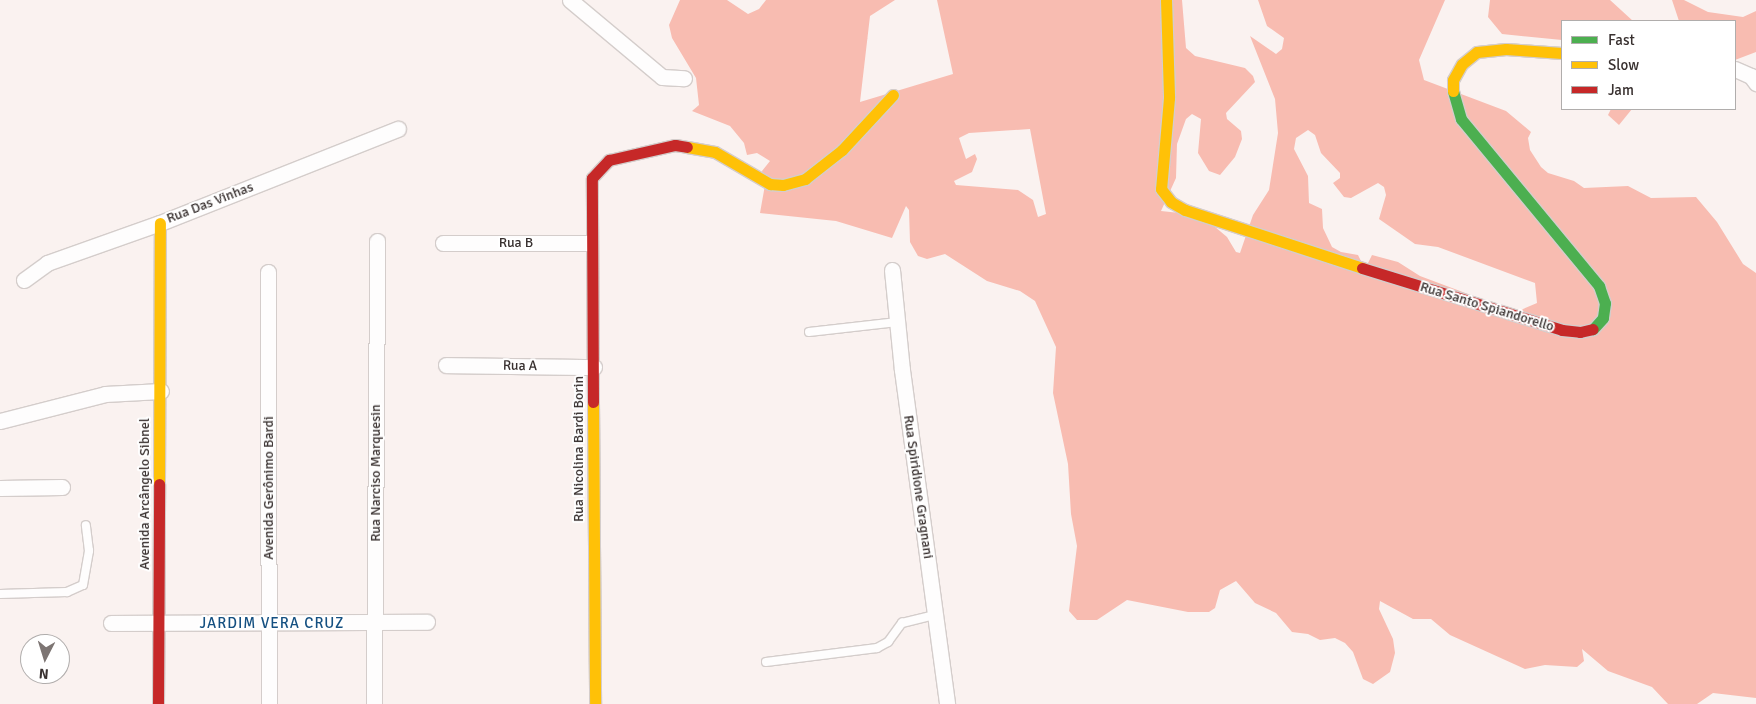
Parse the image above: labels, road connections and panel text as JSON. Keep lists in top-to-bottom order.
{
  "streets": {
    "street": [
      "Rua Das Vinhas",
      "Rua B",
      "Rua Santo Spiandorello",
      "Rua A",
      "Rua Nicolina Bardi Borin",
      "Rua Narciso Marquesin",
      "Rua Spiridione Gragnani",
      "Avenida Gerônimo Bardi",
      "Avenida Arcângelo Sibnel"
    ]
  },
  "crossings": [
    ["Rua Das Vinhas", "Avenida Arcângelo Sibnel"],
    ["Rua B", "Rua Nicolina Bardi Borin"],
    ["Rua A", "Rua Nicolina Bardi Borin"]
  ],
  "districts": ["JARDIM VERA CRUZ"],
  "legend": ["Fast", "Slow", "Jam"],
  "north": "bottom"
}
